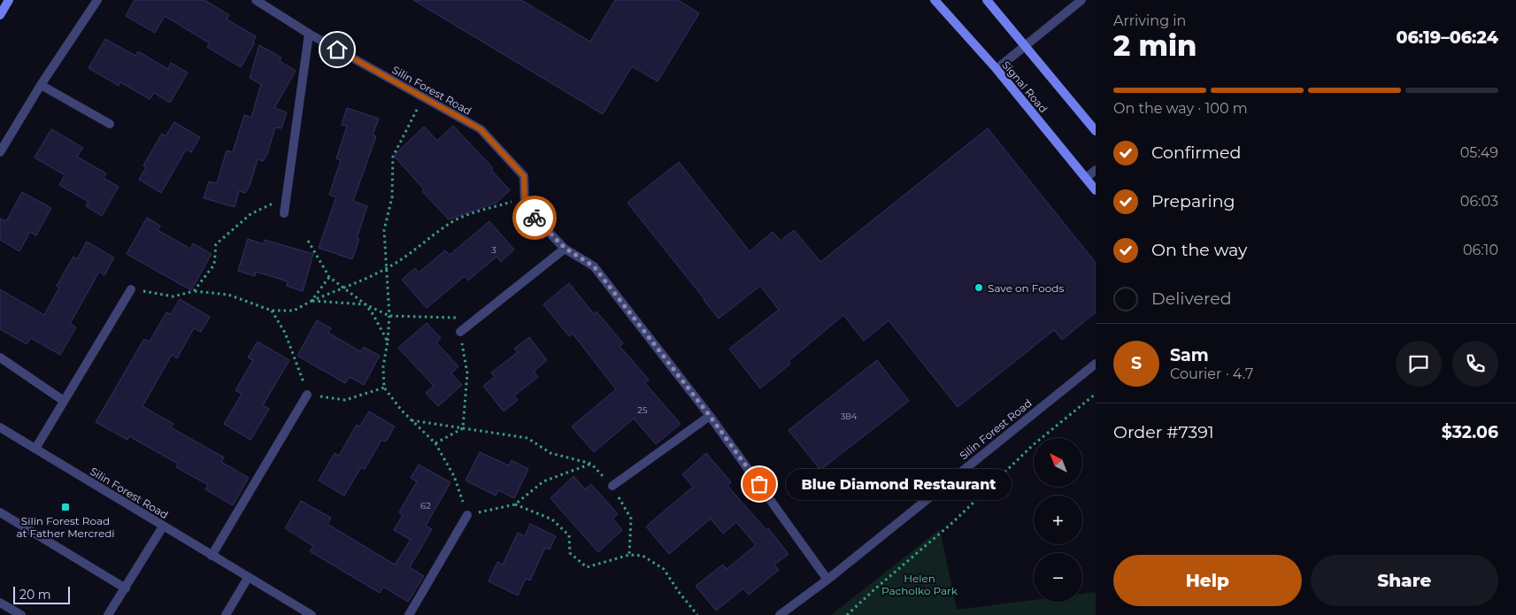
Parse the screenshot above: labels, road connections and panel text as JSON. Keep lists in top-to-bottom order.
{
  "streets": {
    "street": ["Signal Road", "Silin Forest Road"]
  },
  "parks": ["Helen Pacholko Park"],
  "places": {
    "other": ["Save on Foods", "Blue Diamond Restaurant"],
    "transit": ["Silin Forest Road at Father Mercredi"]
  },
  "house_numbers": [
    "3",
    "25",
    "384",
    "62"
  ],
  "scale_bar": "20 m",
  "north": "top left",
  "page": {
    "heading": ["2 min", "Arriving in", "06:19–06:24"],
    "panel": [
      "Sam",
      "Courier · 4.7",
      "Order #7391",
      "$32.06"
    ],
    "bar": "On the way · 100 m",
    "list": [
      ["Confirmed", "05:49"],
      ["Preparing", "06:03"],
      ["On the way", "06:10"],
      "Delivered"
    ],
    "round": "S",
    "map_buttons": ["+", "−"],
    "bubble": "Blue Diamond Restaurant",
    "buttons": ["Help", "Share"],
    "scale": "20 m"
  }
}
